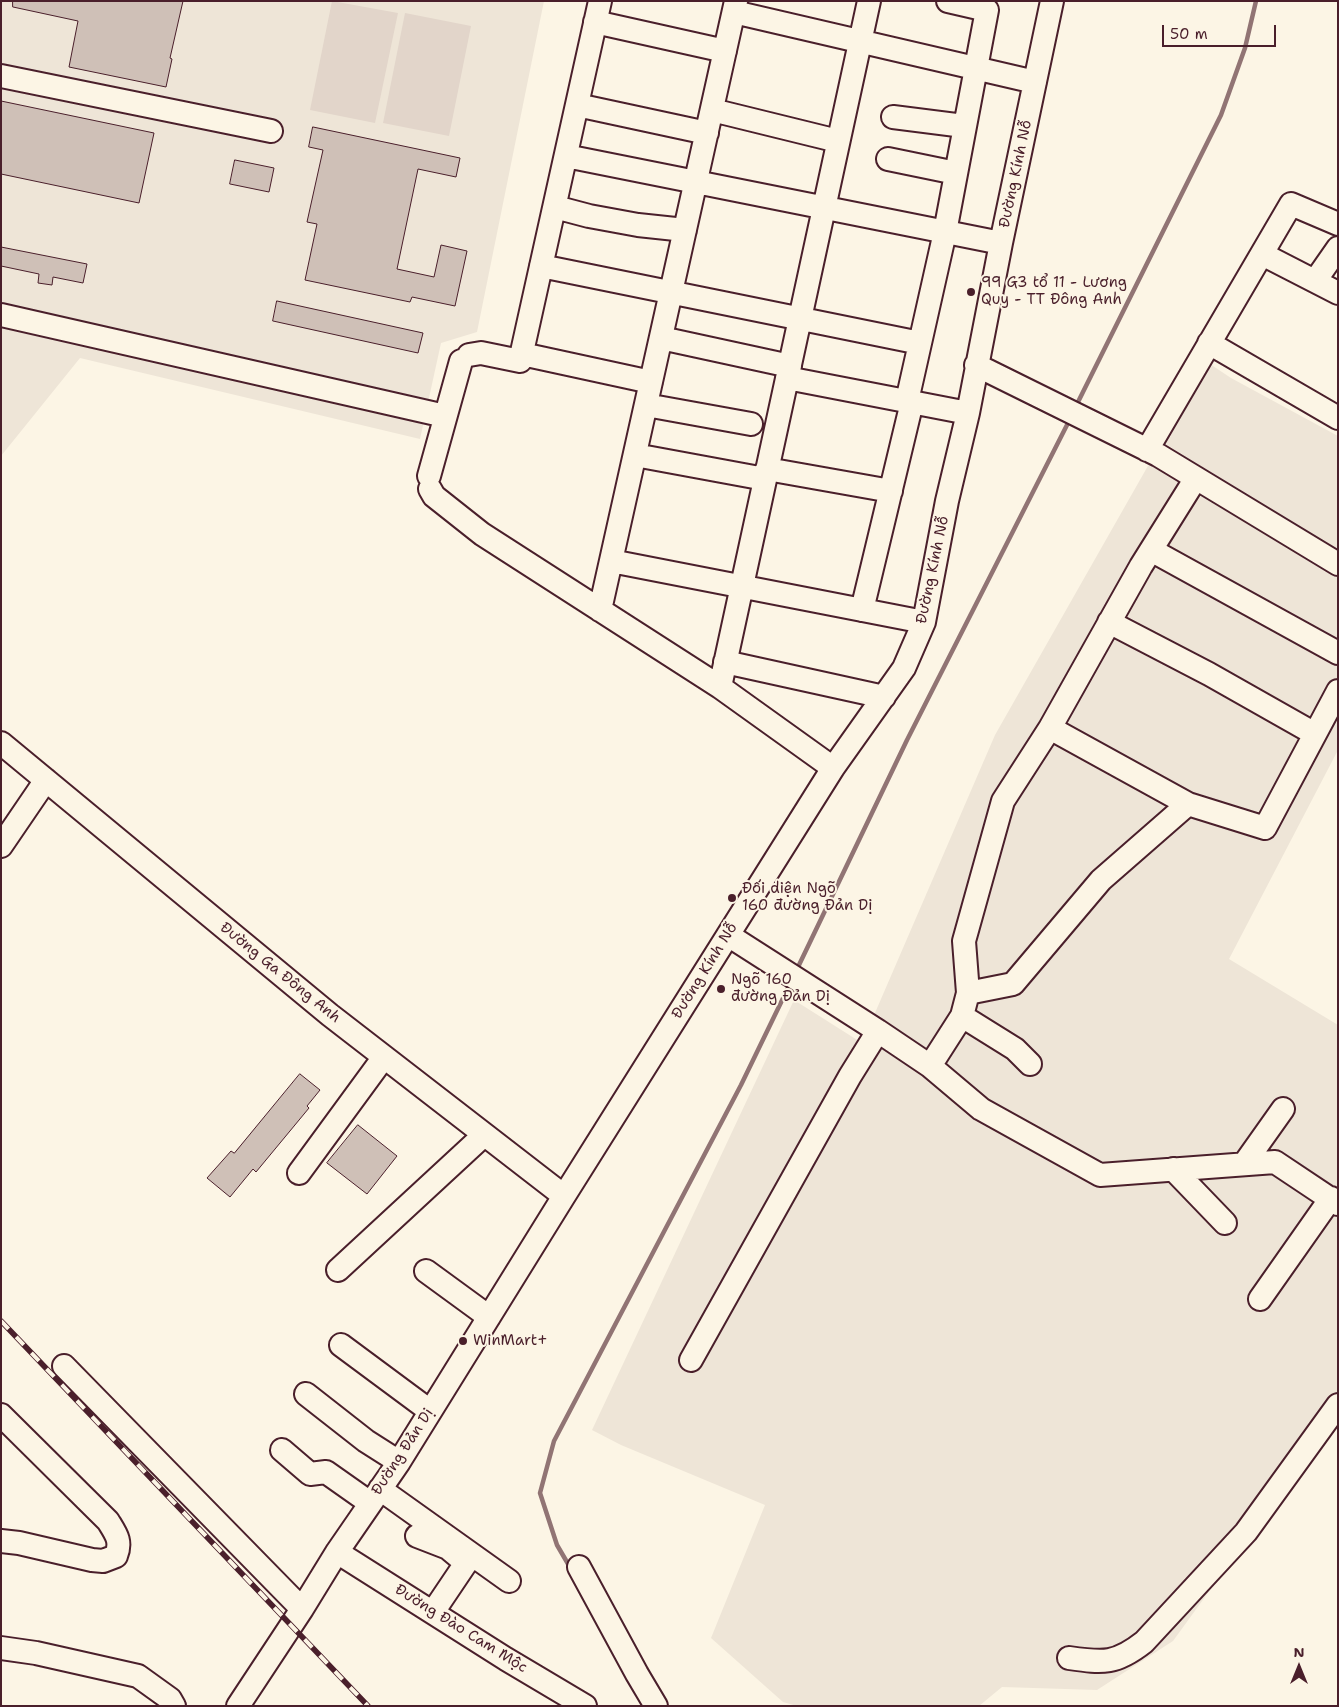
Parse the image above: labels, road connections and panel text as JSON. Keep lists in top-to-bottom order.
{
  "streets": {
    "street": [
      "Đường Kính Nỗ",
      "Đường Ga Đông Anh",
      "Đường Đản Dị",
      "Đường Đào Cam Mộc"
    ]
  },
  "crossings": [
    ["Đường Kính Nỗ", "Đường Ga Đông Anh"],
    ["Đường Kính Nỗ", "Đường Đản Dị"],
    ["Đường Ga Đông Anh", "Đường Đản Dị"],
    ["Đường Đản Dị", "Đường Đào Cam Mộc"]
  ],
  "places": [
    "99 G3 tổ 11 - Lương Quy - TT Đông Anh",
    "Đối diện Ngõ 160 đường Đản Dị",
    "Ngõ 160 đường Đản Dị",
    "WinMart+"
  ],
  "scale_bar": "50 m",
  "north": "top"
}
